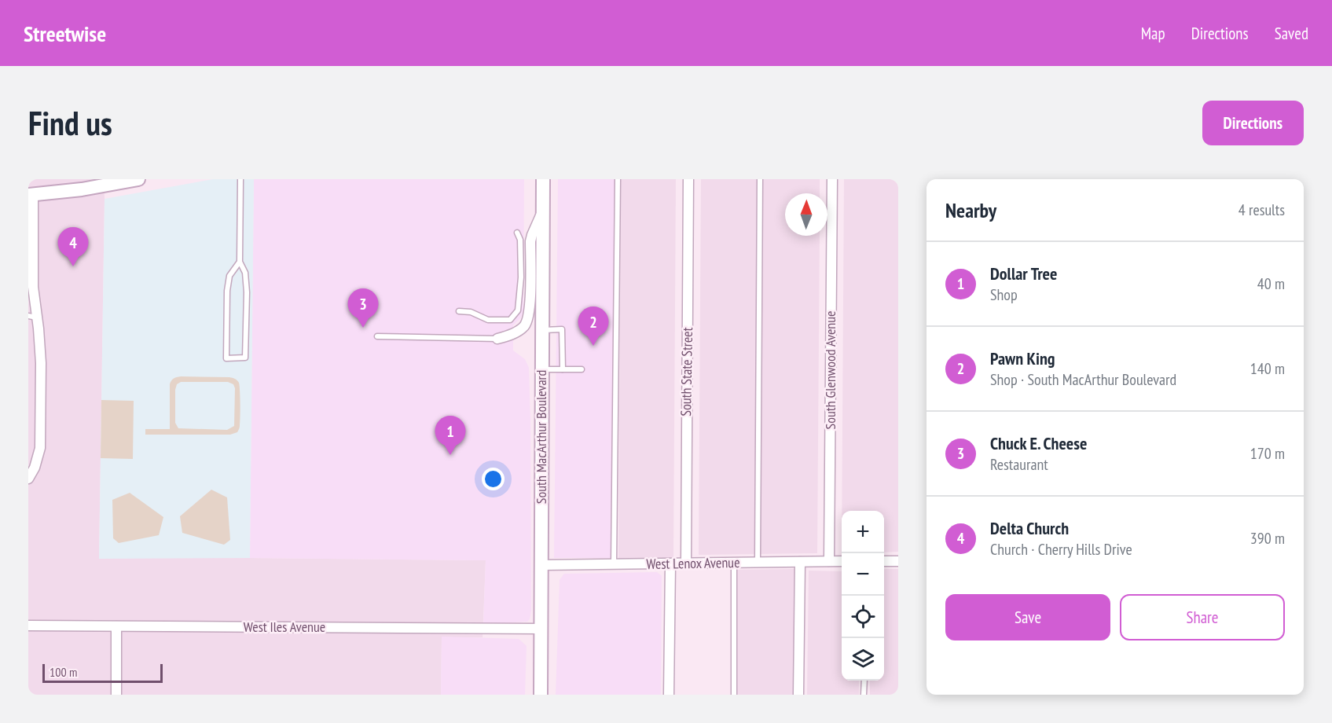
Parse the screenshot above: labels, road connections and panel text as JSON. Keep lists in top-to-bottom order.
{
  "streets": {
    "main road": ["South MacArthur Boulevard"],
    "street": [
      "South Glenwood Avenue",
      "South State Street",
      "West Lenox Avenue",
      "West Iles Avenue"
    ]
  },
  "crossings": [
    ["South Glenwood Avenue", "West Lenox Avenue"],
    ["South State Street", "West Lenox Avenue"],
    ["South MacArthur Boulevard", "West Lenox Avenue"],
    ["South MacArthur Boulevard", "West Iles Avenue"]
  ],
  "scale_bar": "100 m",
  "north": "top",
  "page": {
    "header": "Streetwise",
    "nav": ["Map", "Directions", "Saved"],
    "buttons": [
      "Directions",
      ["Save", "Share"]
    ],
    "title": "Find us",
    "heading": ["Nearby", "4 results"],
    "pins": [
      "4",
      "3",
      "2",
      "1"
    ],
    "list": [
      {
        "mark": "1",
        "name": "Dollar Tree",
        "note": "Shop",
        "value": "40 m"
      },
      {
        "mark": "2",
        "name": "Pawn King",
        "note": "Shop · South MacArthur Boulevard",
        "value": "140 m"
      },
      {
        "mark": "3",
        "name": "Chuck E. Cheese",
        "note": "Restaurant",
        "value": "170 m"
      },
      {
        "mark": "4",
        "name": "Delta Church",
        "note": "Church · Cherry Hills Drive",
        "value": "390 m"
      }
    ],
    "map_buttons": ["+", "−"],
    "scale": "100 m"
  }
}
